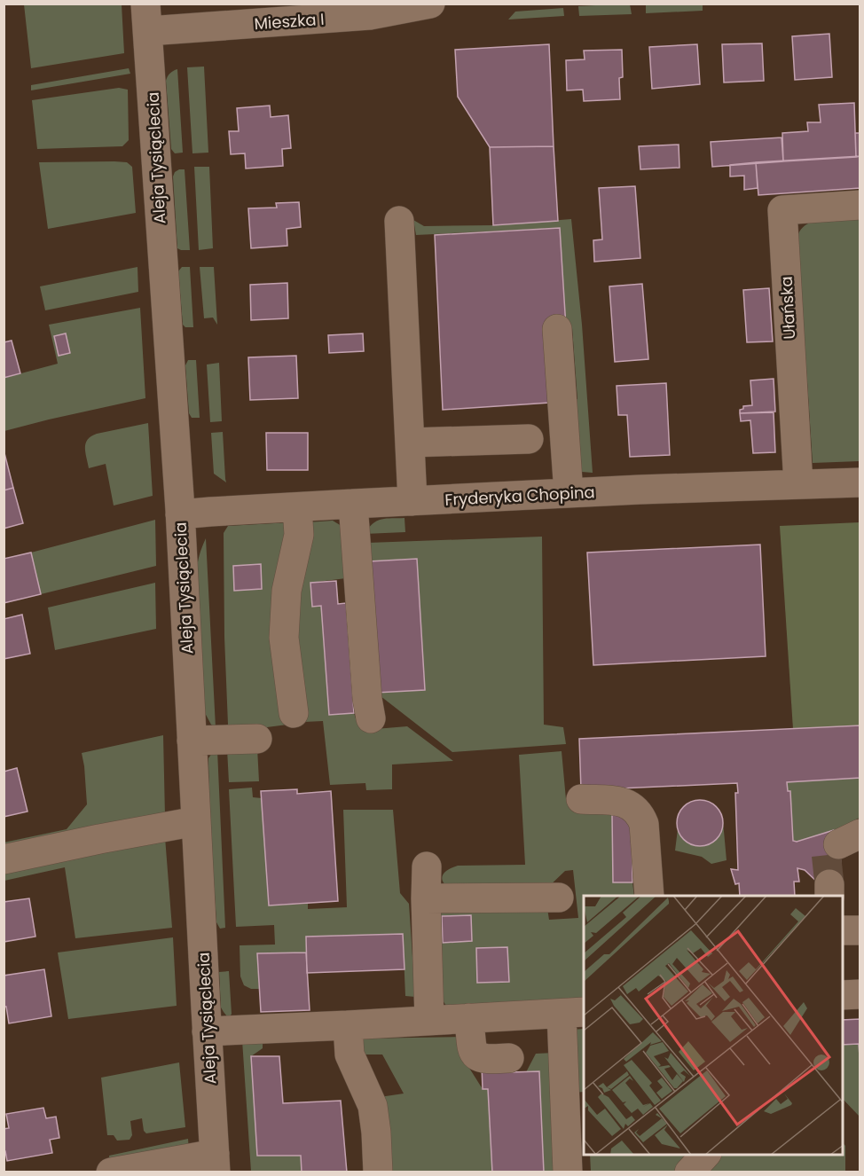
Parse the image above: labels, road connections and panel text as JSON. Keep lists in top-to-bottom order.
{
  "streets": {
    "street": [
      "Mieszka I",
      "Aleja Tysiąclecia",
      "Ułańska",
      "Fryderyka Chopina"
    ]
  },
  "crossings": [
    ["Mieszka I", "Aleja Tysiąclecia"],
    ["Aleja Tysiąclecia", "Fryderyka Chopina"],
    ["Ułańska", "Fryderyka Chopina"]
  ]
}
